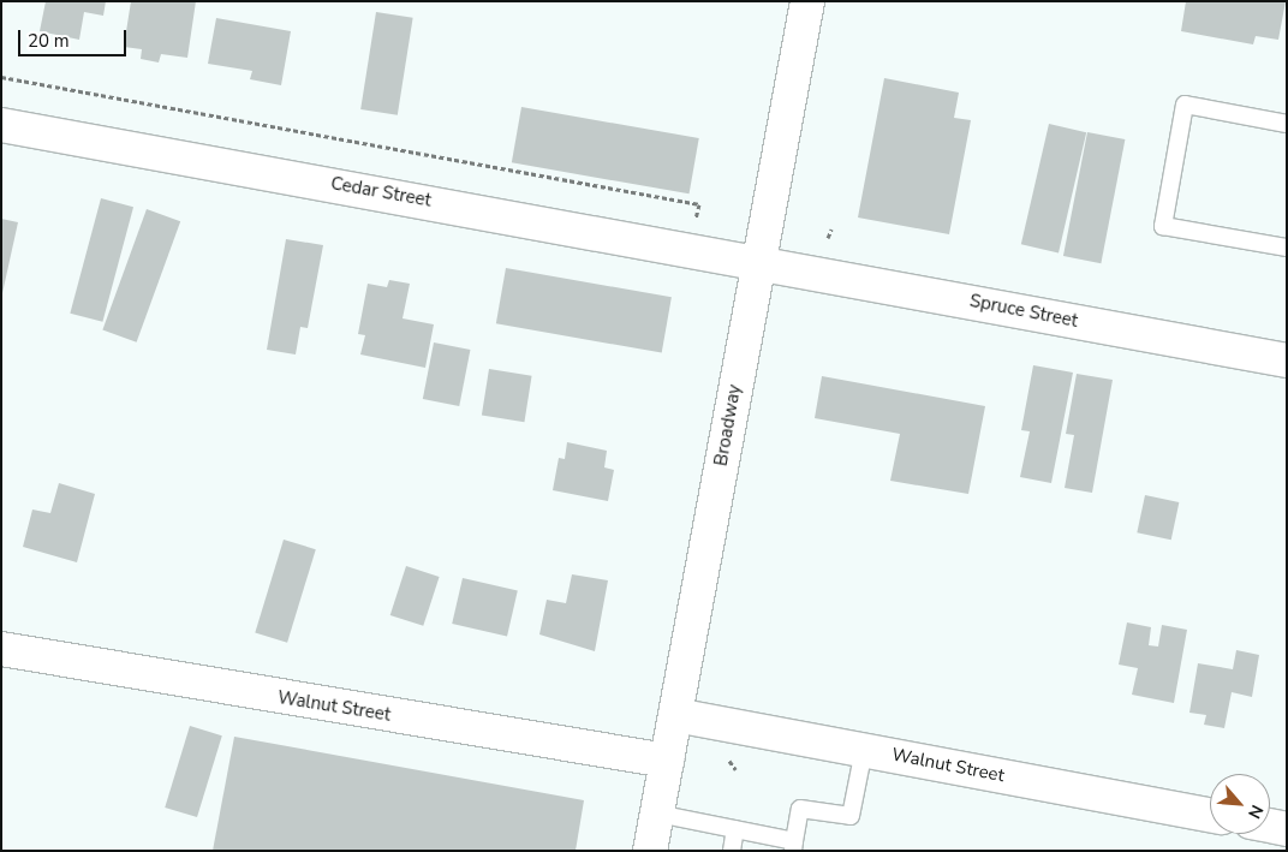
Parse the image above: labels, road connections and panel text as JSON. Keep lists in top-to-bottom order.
{
  "streets": {
    "street": [
      "Cedar Street",
      "Spruce Street",
      "Broadway",
      "Walnut Street"
    ]
  },
  "crossings": [
    ["Cedar Street", "Spruce Street"],
    ["Cedar Street", "Broadway"],
    ["Spruce Street", "Broadway"],
    ["Broadway", "Walnut Street"]
  ],
  "scale_bar": "20 m",
  "north": "bottom right"
}
